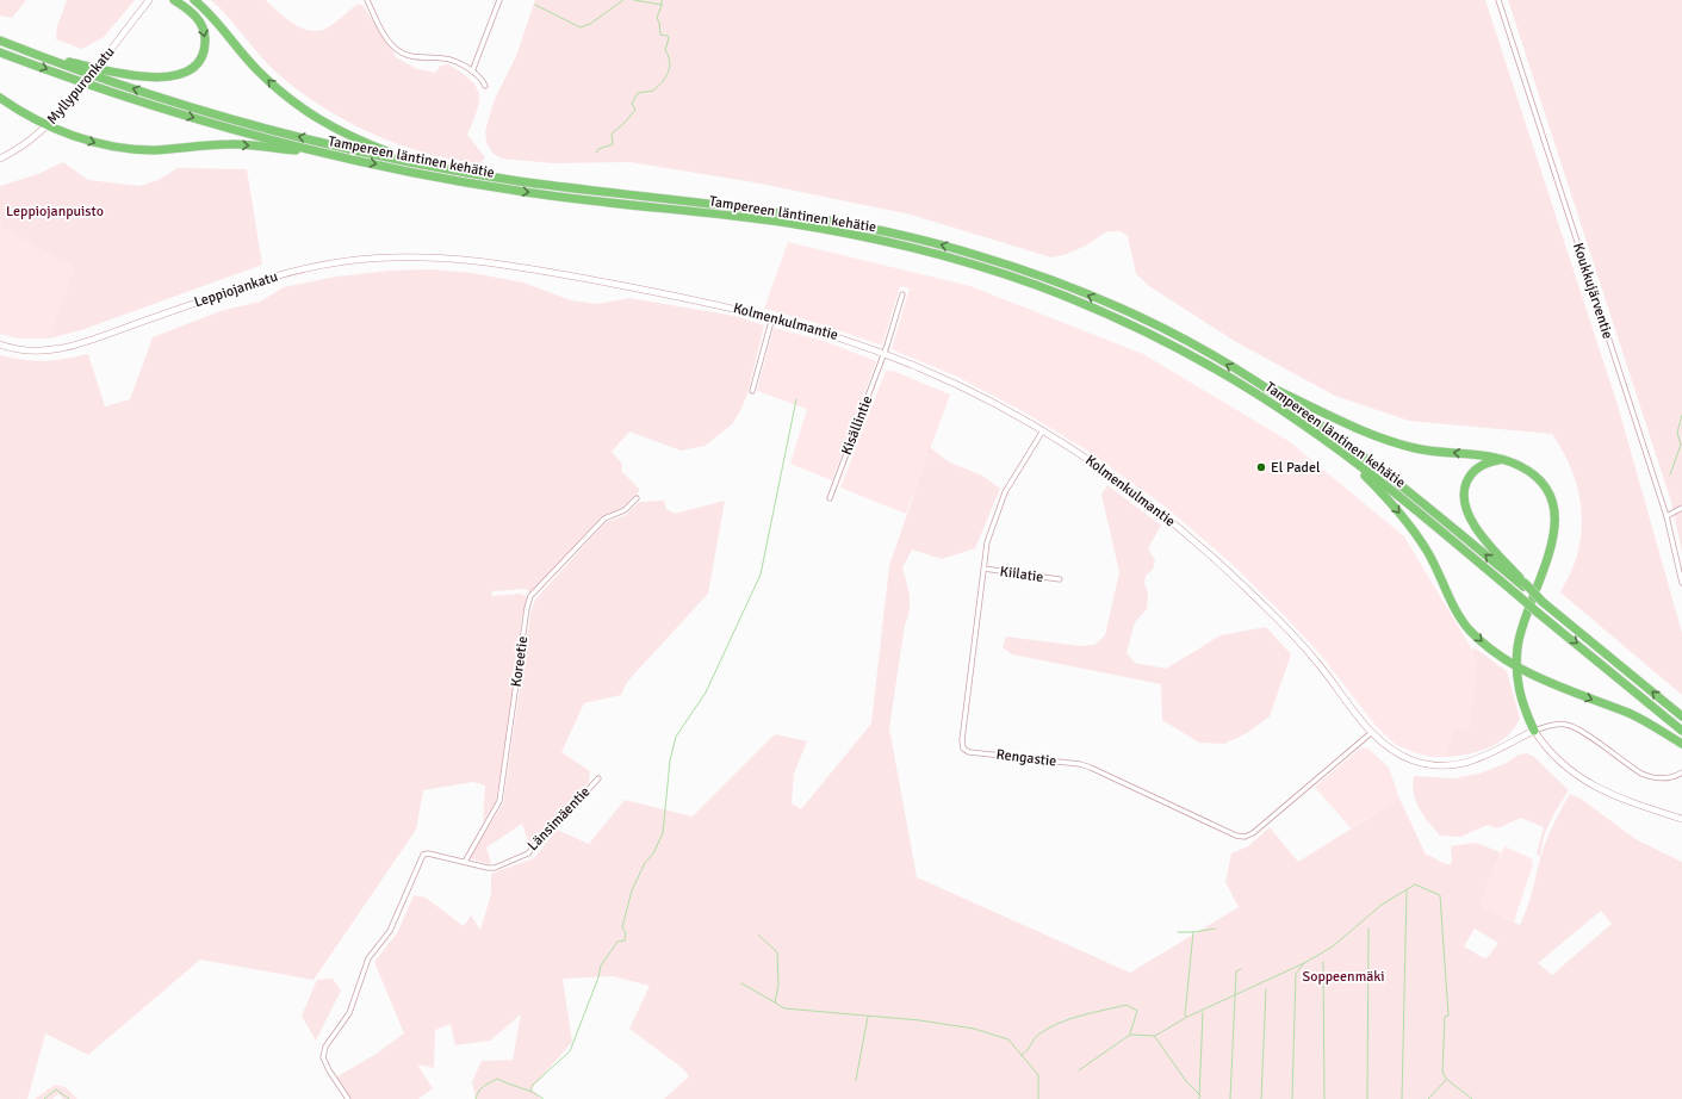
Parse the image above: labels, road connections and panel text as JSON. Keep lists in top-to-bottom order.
{
  "streets": {
    "highway": ["Tampereen läntinen kehätie"],
    "street": [
      "Myllypuronkatu",
      "Leppiojankatu",
      "Koukkujärventie",
      "Kolmenkulmantie",
      "Kisällintie",
      "Kiilatie",
      "Koreetie",
      "Rengastie",
      "Länsimäentie"
    ]
  },
  "crossings": [
    ["Leppiojankatu", "Kolmenkulmantie"],
    ["Kolmenkulmantie", "Kisällintie"],
    ["Kolmenkulmantie", "Rengastie"],
    ["Kiilatie", "Rengastie"],
    ["Koreetie", "Länsimäentie"]
  ],
  "parks": ["Leppiojanpuisto", "Soppeenmäki"],
  "places": ["El Padel"]
}
